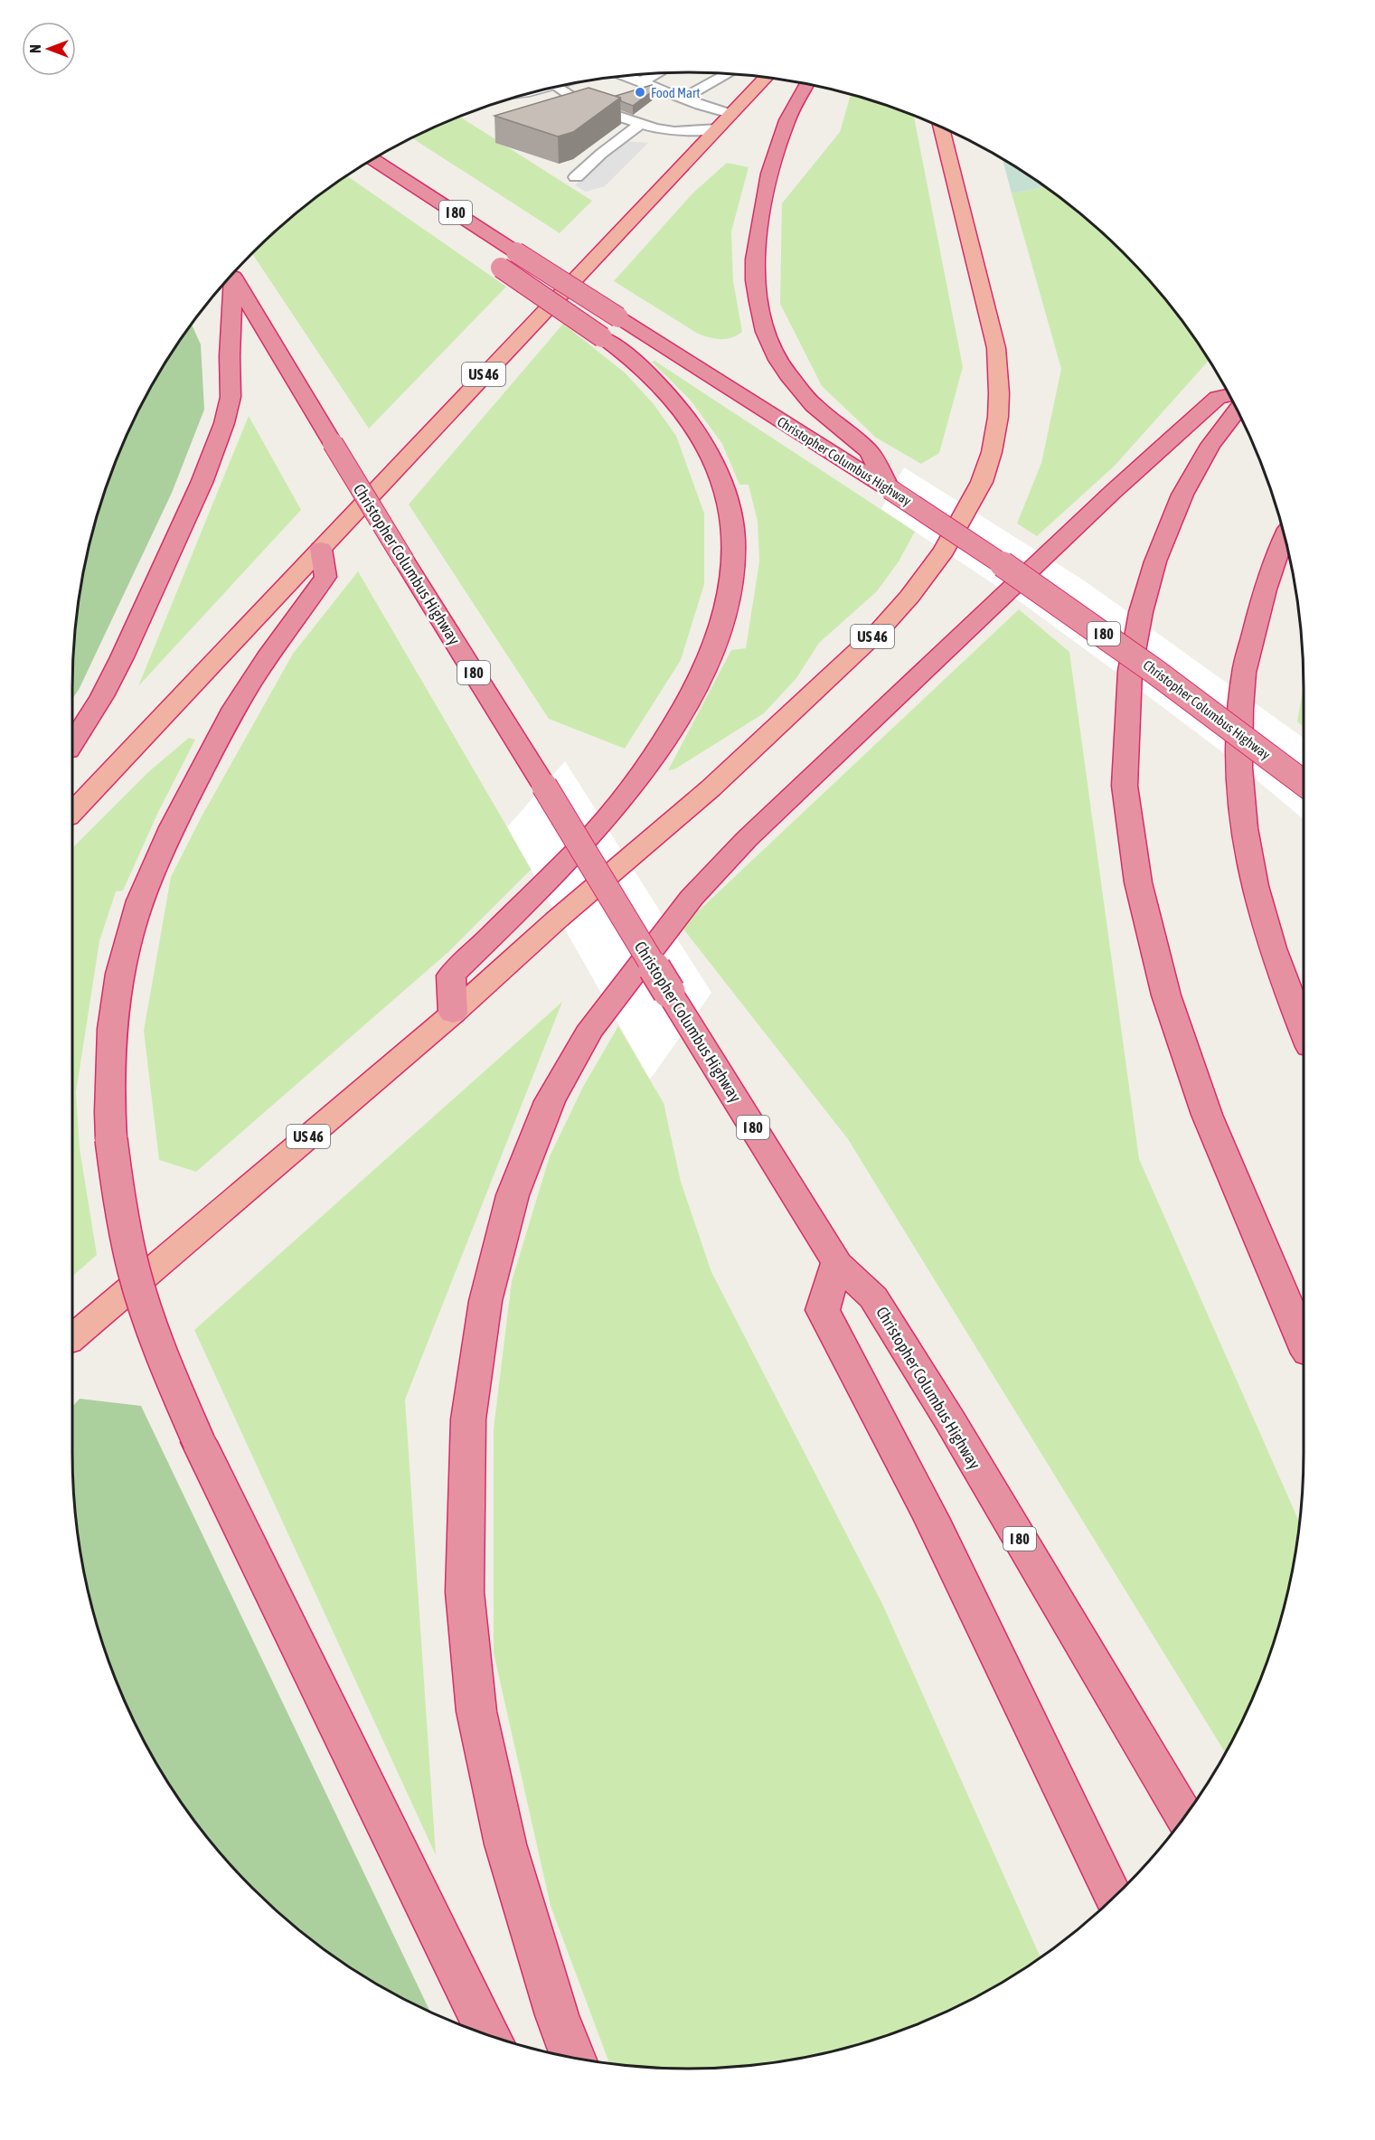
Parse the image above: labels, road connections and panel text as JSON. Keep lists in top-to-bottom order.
{
  "streets": {
    "highway": ["I 80", "US 46", "Christopher Columbus Highway"]
  },
  "places": ["Food Mart"],
  "north": "left"
}
